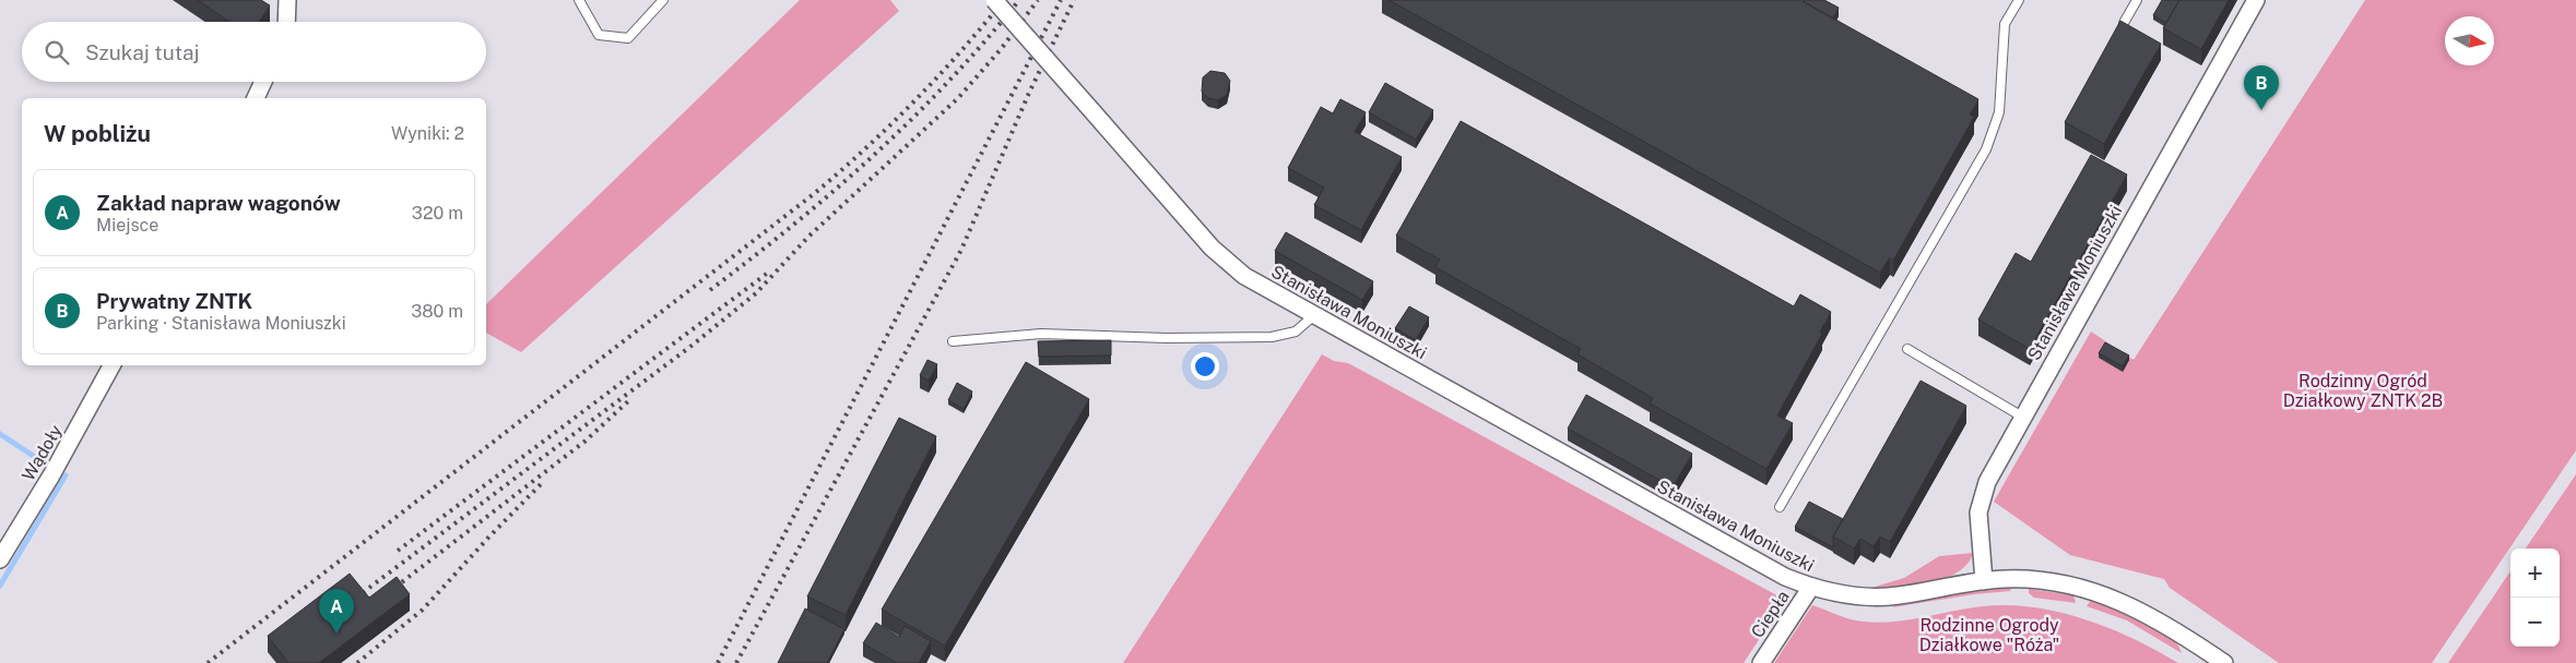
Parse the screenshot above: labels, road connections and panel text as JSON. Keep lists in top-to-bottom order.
{
  "streets": {
    "street": ["Stanisława Moniuszki", "Wądoły", "Ciepła"]
  },
  "crossings": [
    ["Stanisława Moniuszki", "Ciepła"]
  ],
  "parks": ["Rodzinny Ogród Działkowy ZNTK 2B", "Rodzinne Ogrody Działkowe \"Róża\""],
  "north": "right",
  "page": {
    "search": "Szukaj tutaj",
    "pins": ["B", "A"],
    "heading": ["W pobliżu", "Wyniki: 2"],
    "list": [
      {
        "mark": "A",
        "name": "Zakład napraw wagonów",
        "note": "Miejsce",
        "value": "320 m"
      },
      {
        "mark": "B",
        "name": "Prywatny ZNTK",
        "note": "Parking · Stanisława Moniuszki",
        "value": "380 m"
      }
    ],
    "map_buttons": ["+", "−"]
  }
}
